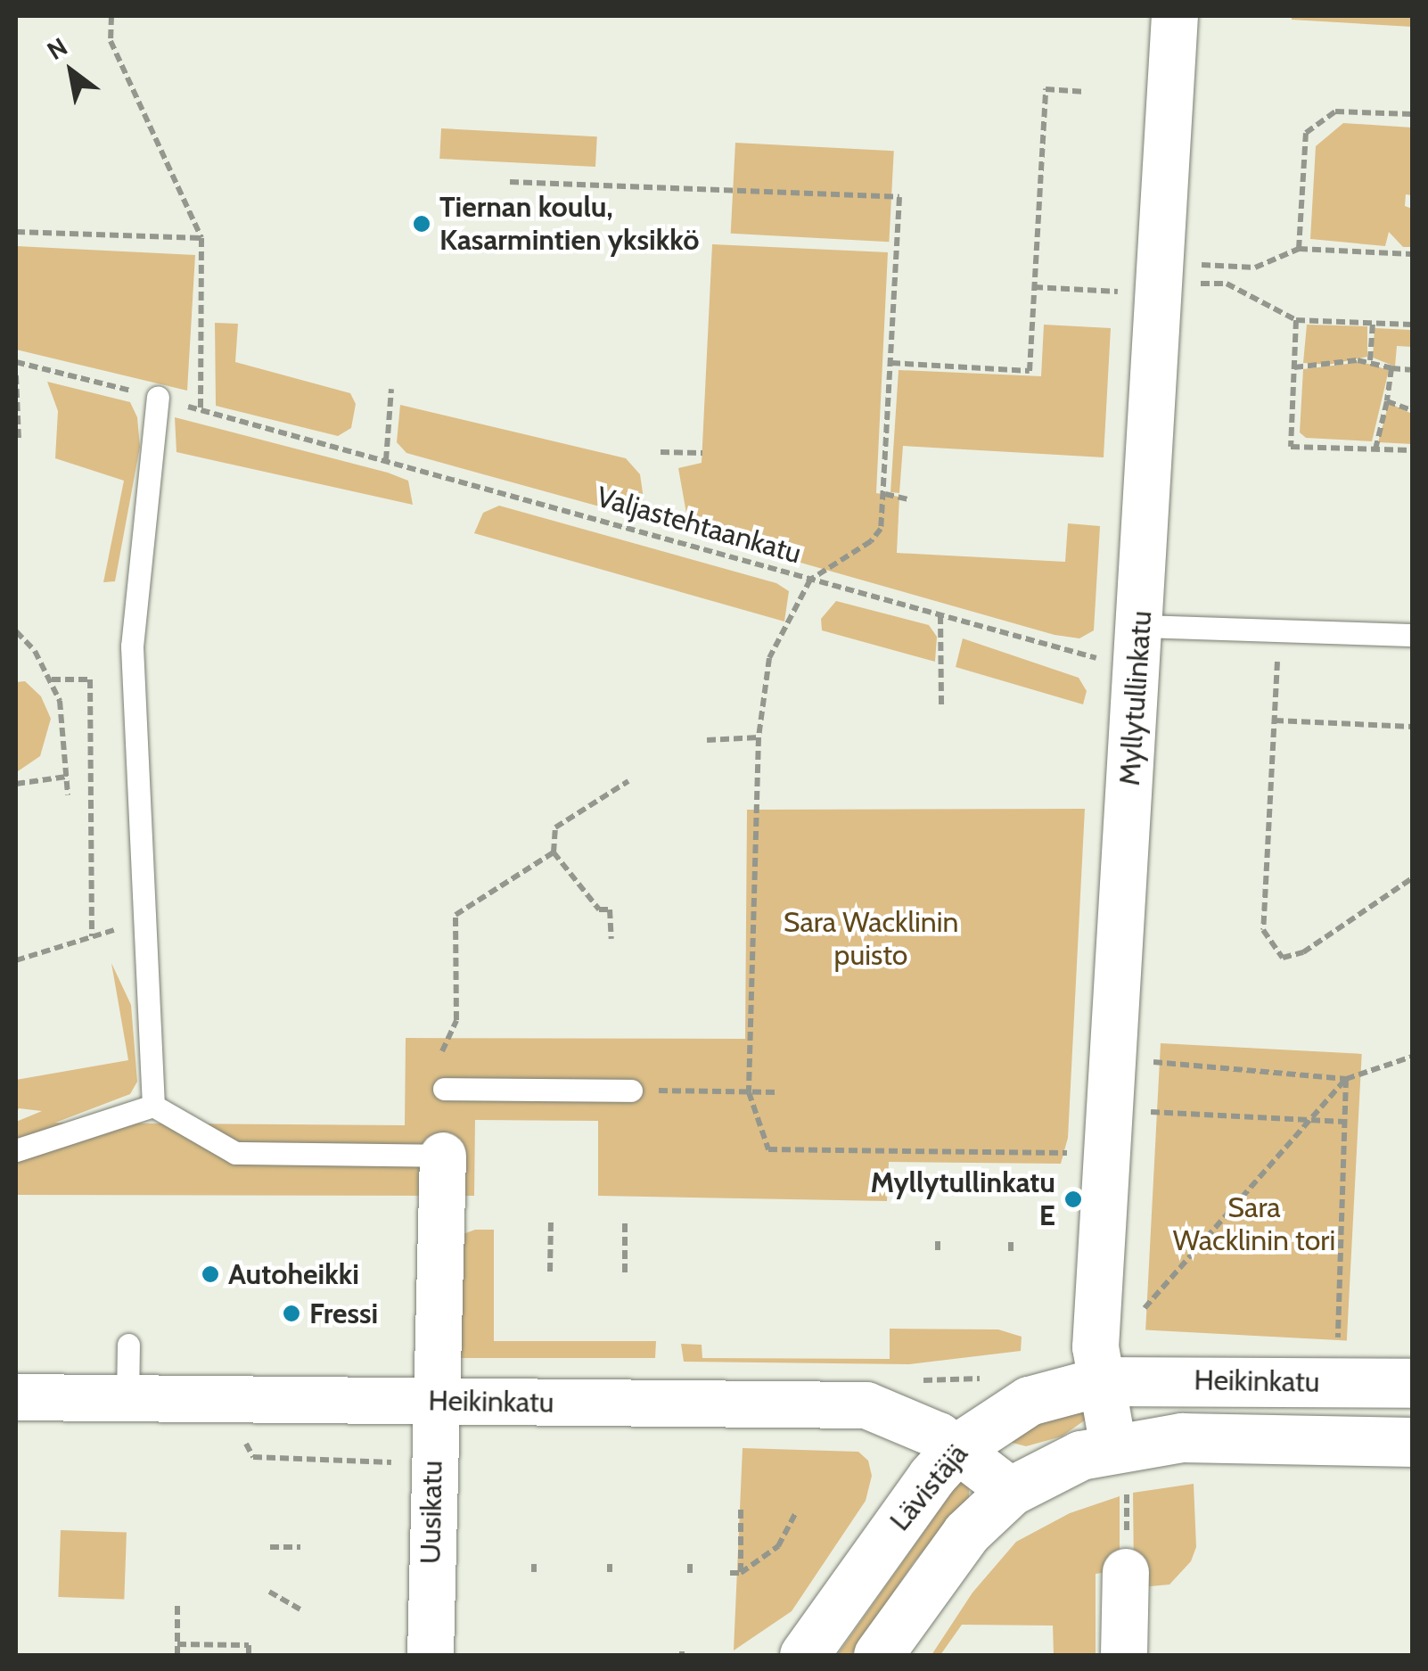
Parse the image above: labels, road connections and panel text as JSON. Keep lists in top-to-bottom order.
{
  "streets": {
    "main road": ["Heikinkatu", "Lävistäjä"],
    "street": ["Myllytullinkatu", "Uusikatu"],
    "path": ["Valjastehtaankatu"]
  },
  "crossings": [
    ["Valjastehtaankatu", "Myllytullinkatu"],
    ["Myllytullinkatu", "Heikinkatu"],
    ["Myllytullinkatu", "Lävistäjä"],
    ["Heikinkatu", "Lävistäjä"],
    ["Heikinkatu", "Uusikatu"]
  ],
  "parks": ["Sara Wacklinin puisto", "Sara Wacklinin tori"],
  "places": [
    "Tiernan koulu, Kasarmintien yksikkö",
    "Myllytullinkatu E",
    "Autoheikki",
    "Fressi"
  ],
  "north": "top left"
}
